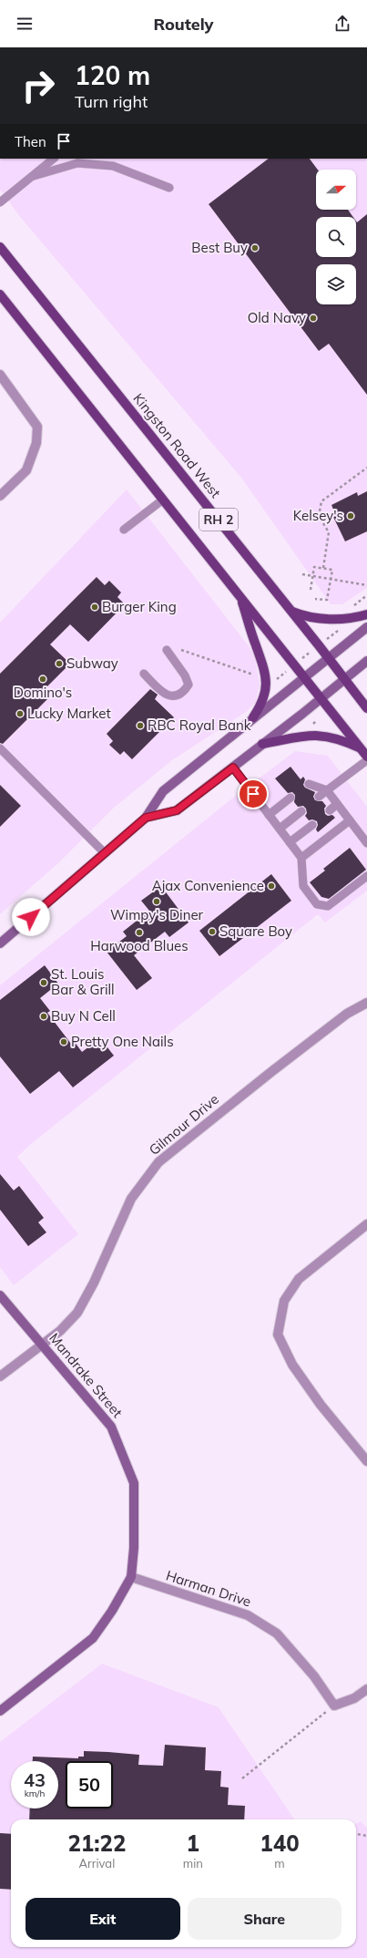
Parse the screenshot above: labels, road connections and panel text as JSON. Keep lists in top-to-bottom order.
{
  "streets": {
    "main road": ["Kingston Road West", "RH 2", "Mandrake Street"],
    "street": ["Gilmour Drive", "Harman Drive"]
  },
  "crossings": [
    ["Kingston Road West", "RH 2"],
    ["Gilmour Drive", "Mandrake Street"],
    ["Mandrake Street", "Harman Drive"]
  ],
  "places": [
    "Best Buy",
    "Old Navy",
    "Kelsey's",
    "Burger King",
    "Subway",
    "Domino's",
    "Lucky Market",
    "RBC Royal Bank",
    "Ajax Convenience",
    "Wimpy's Diner",
    "Square Boy",
    "Harwood Blues",
    "St. Louis Bar & Grill",
    "Buy N Cell",
    "Pretty One Nails"
  ],
  "north": "right",
  "page": {
    "header": "Routely",
    "turn": ["120 m", "Turn right"],
    "then": "Then",
    "speed": "43 km/h",
    "limit": "50",
    "eta": [
      "21:22",
      "Arrival",
      "1",
      "min",
      "140",
      "m"
    ],
    "buttons": ["Exit", "Share"]
  }
}
